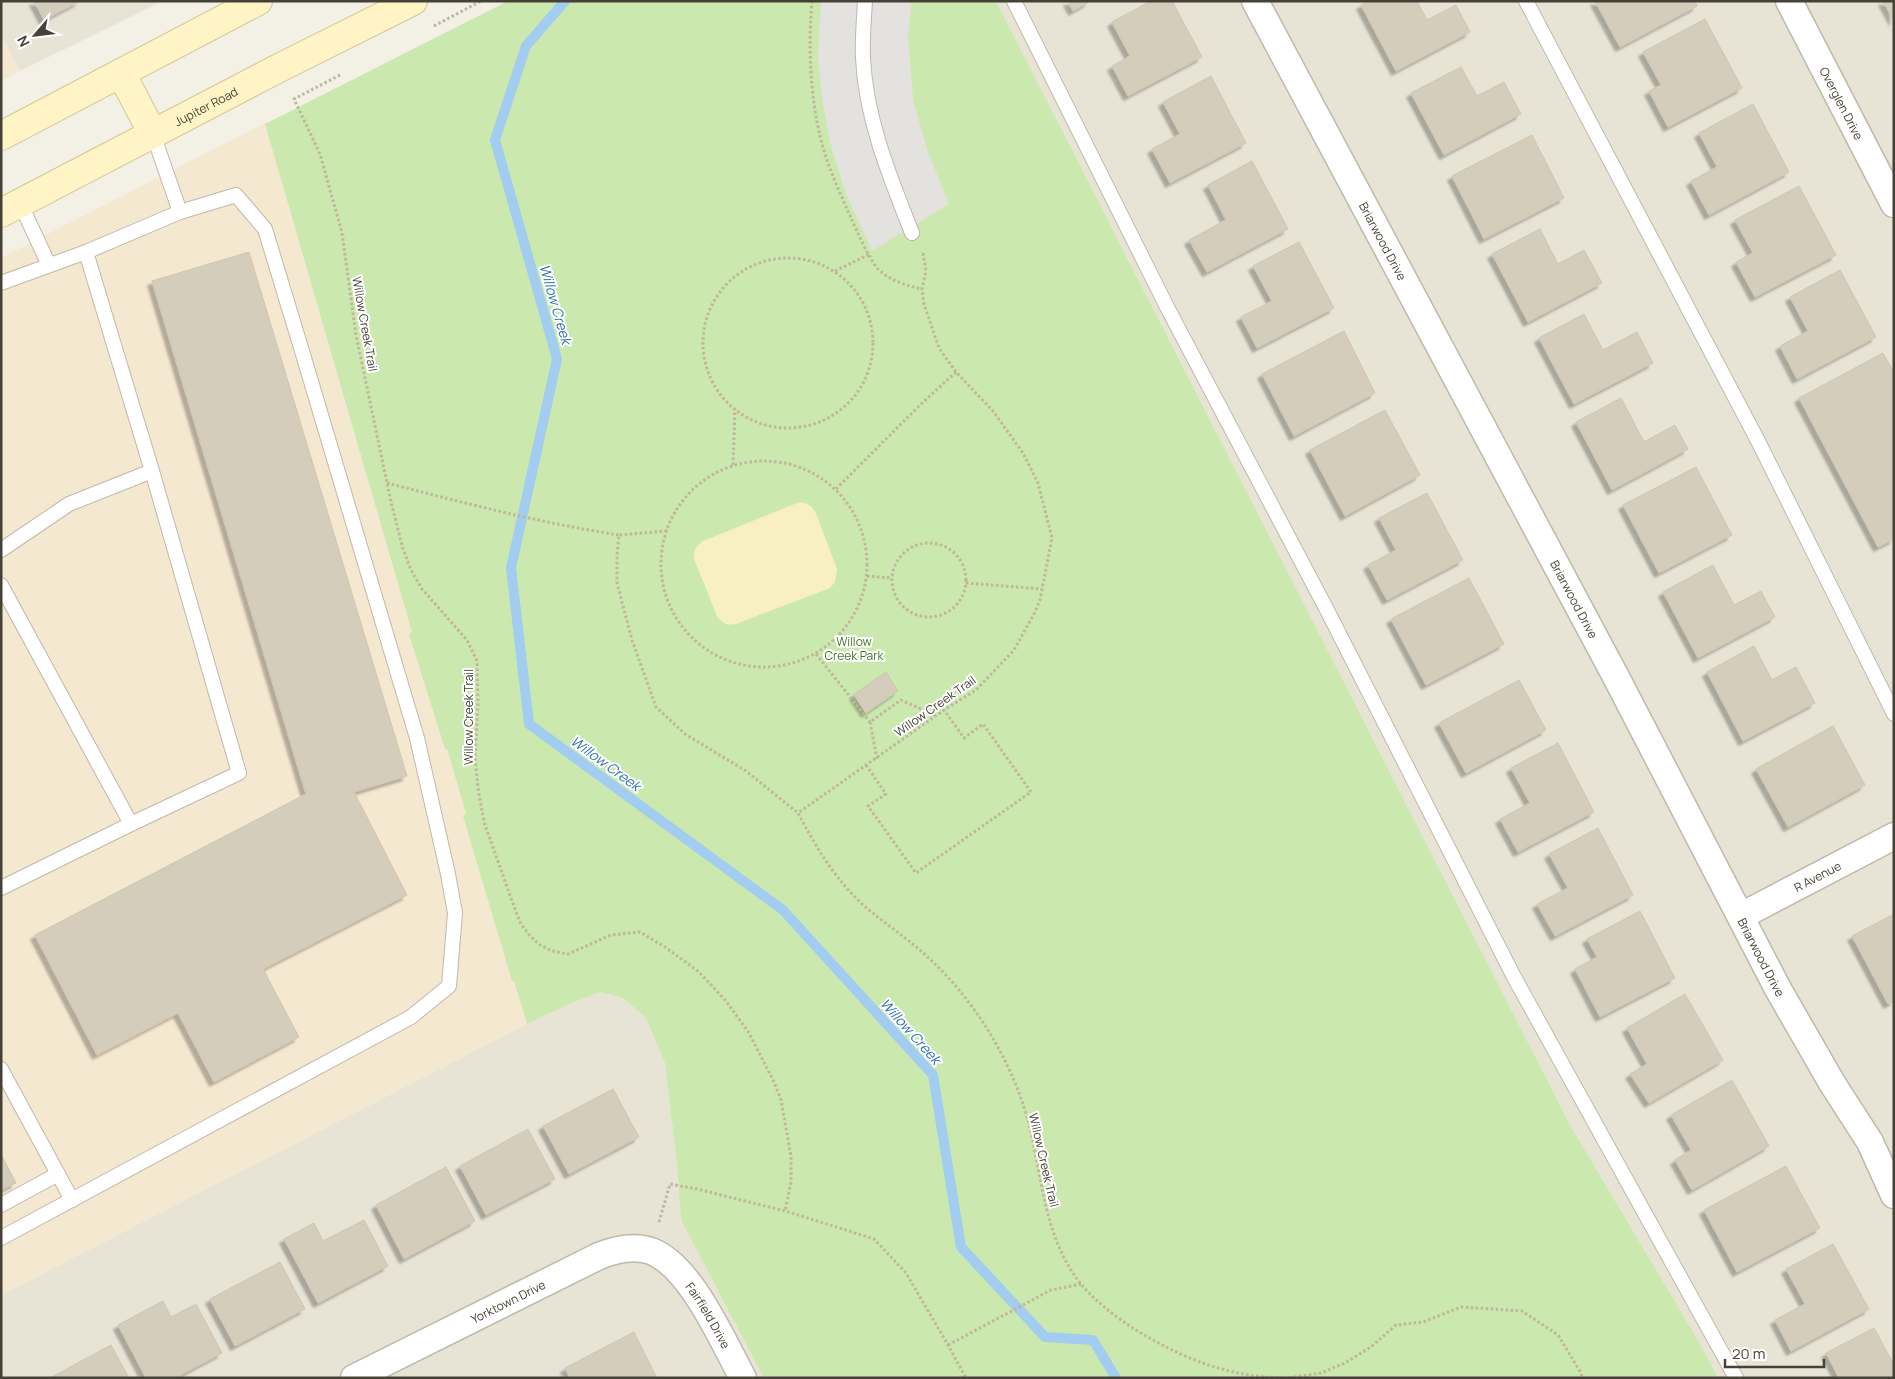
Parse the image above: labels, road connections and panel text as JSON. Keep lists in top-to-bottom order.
{
  "streets": {
    "main road": ["Jupiter Road"],
    "street": [
      "Overglen Drive",
      "Briarwood Drive",
      "R Avenue",
      "Yorktown Drive",
      "Fairfield Drive"
    ],
    "path": ["Willow Creek Trail"]
  },
  "crossings": [
    ["Briarwood Drive", "R Avenue"],
    ["Yorktown Drive", "Fairfield Drive"]
  ],
  "water": ["Willow Creek"],
  "parks": ["Willow Creek Park"],
  "scale_bar": "20 m",
  "north": "bottom left"
}
